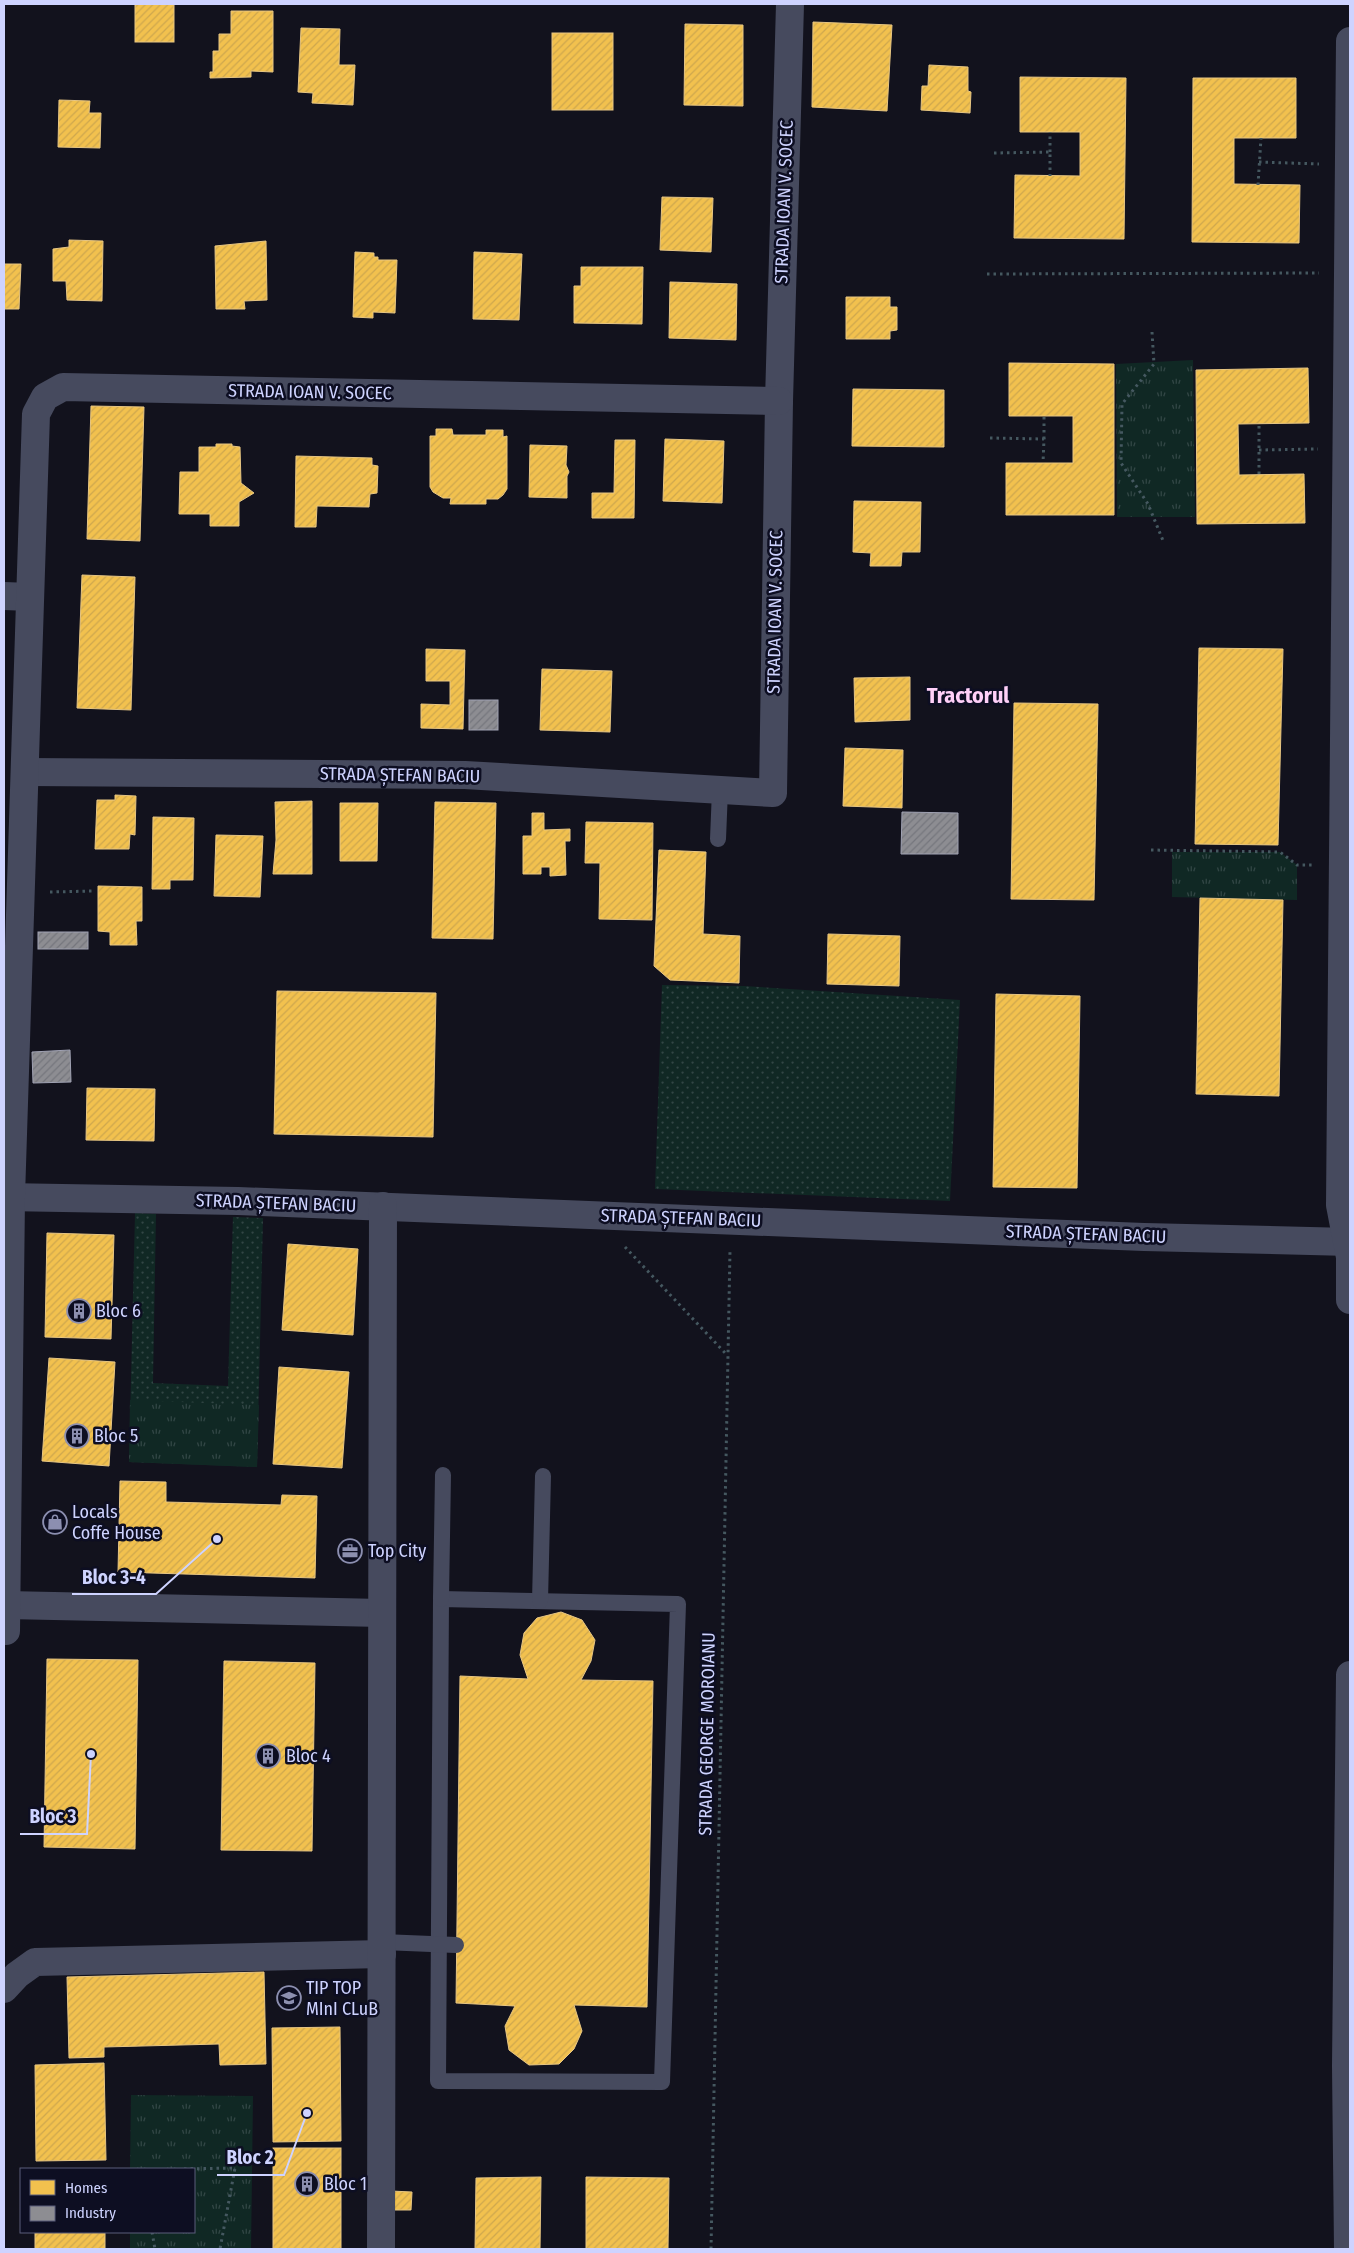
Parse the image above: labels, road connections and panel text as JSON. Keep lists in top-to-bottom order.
{
  "streets": {
    "street": ["STRADA IOAN V. SOCEC", "STRADA ȘTEFAN BACIU"],
    "path": ["STRADA GEORGE MOROIANU"]
  },
  "crossings": [
    ["STRADA IOAN V. SOCEC", "STRADA ȘTEFAN BACIU"],
    ["STRADA ȘTEFAN BACIU", "STRADA GEORGE MOROIANU"]
  ],
  "districts": ["Tractorul"],
  "places": {
    "building": [
      "Bloc 6",
      "Bloc 5",
      "Bloc 4",
      "Bloc 1"
    ],
    "shop": ["Locals Coffe House"],
    "other": ["Bloc 3-4", "Bloc 3", "Bloc 2"],
    "office": ["Top City"],
    "school or university": ["TIP TOP MInI CLuB"]
  },
  "legend": ["Homes", "Industry"]
}
